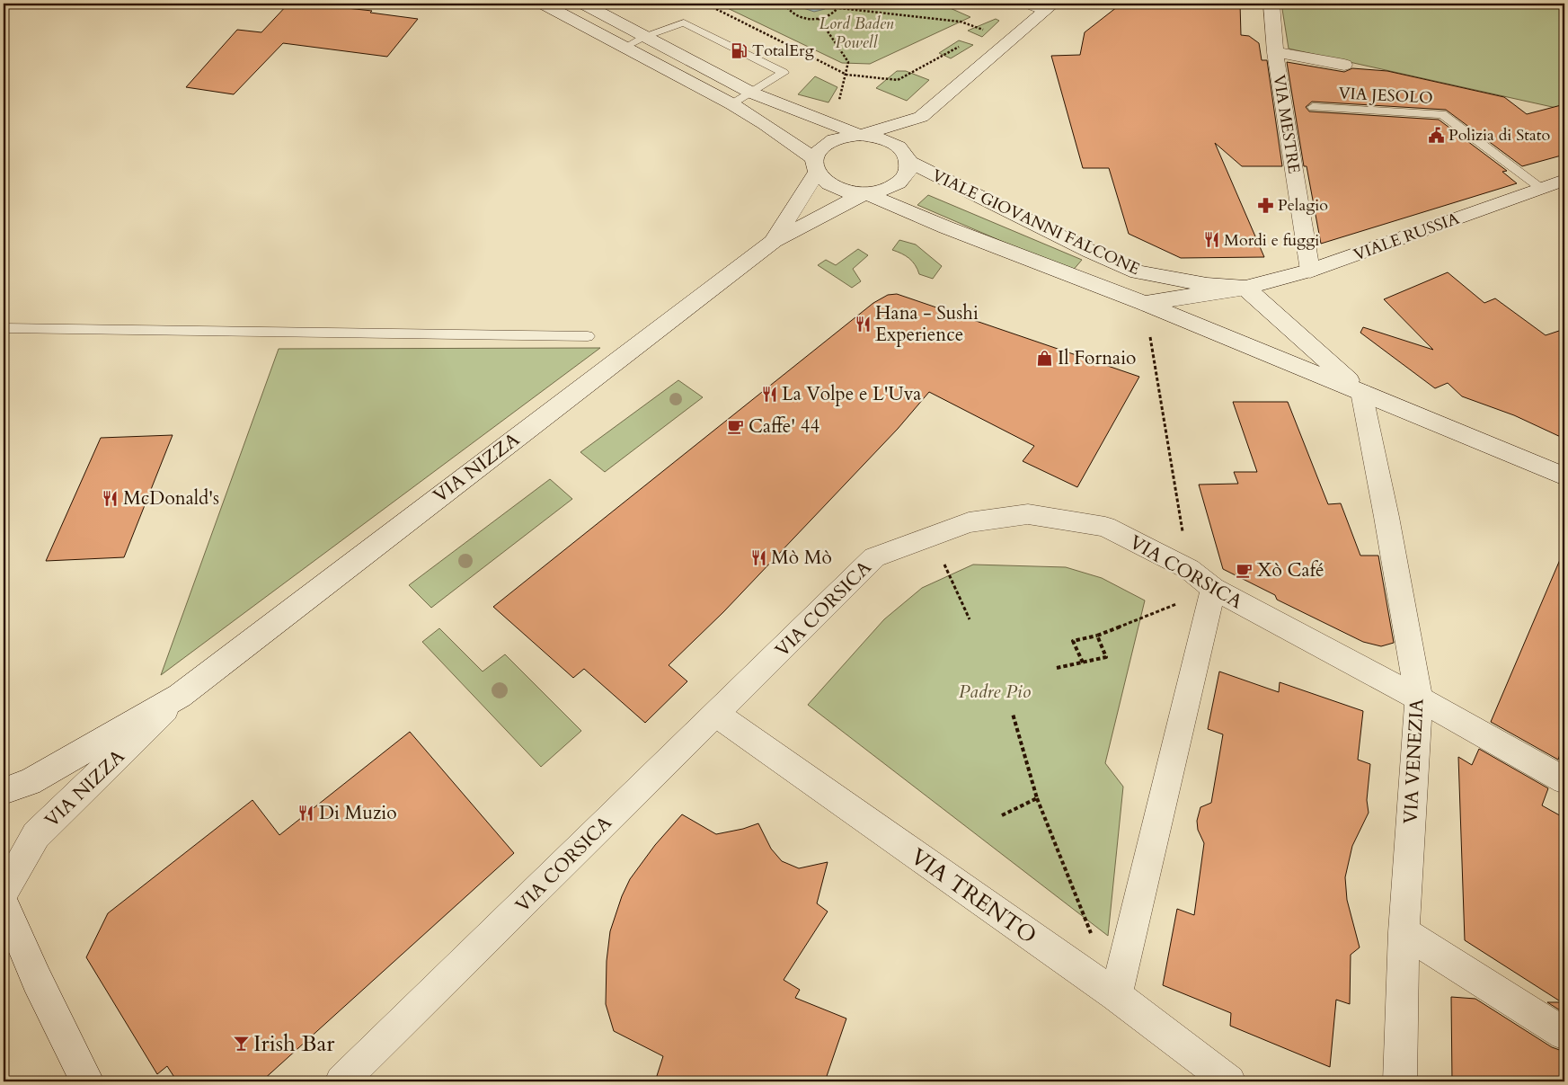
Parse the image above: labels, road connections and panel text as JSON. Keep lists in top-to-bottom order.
{
  "streets": {
    "main road": [
      "VIA MESTRE",
      "VIALE GIOVANNI FALCONE",
      "VIALE RUSSIA",
      "VIA NIZZA",
      "VIA CORSICA",
      "VIA VENEZIA",
      "VIA TRENTO"
    ],
    "lane": ["VIA JESOLO"]
  },
  "crossings": [
    ["VIA JESOLO", "VIALE RUSSIA"],
    ["VIA MESTRE", "VIALE RUSSIA"],
    ["VIALE GIOVANNI FALCONE", "VIALE RUSSIA"],
    ["VIALE GIOVANNI FALCONE", "VIA NIZZA"],
    ["VIALE GIOVANNI FALCONE", "VIA VENEZIA"],
    ["VIA CORSICA", "VIA VENEZIA"],
    ["VIA CORSICA", "VIA TRENTO"]
  ],
  "parks": ["Lord Baden Powell", "Padre Pio"],
  "places": {
    "fuel station": ["TotalErg"],
    "public building": ["Polizia di Stato"],
    "pharmacy": ["Pelagio"],
    "restaurant": [
      "Mordi e fuggi",
      "Hana - Sushi Experience",
      "La Volpe e L'Uva",
      "McDonald's",
      "Mò Mò",
      "Di Muzio"
    ],
    "shop": ["Il Fornaio"],
    "cafe": ["Caffe' 44", "Xò Café"],
    "bar": ["Irish Bar"]
  }
}
